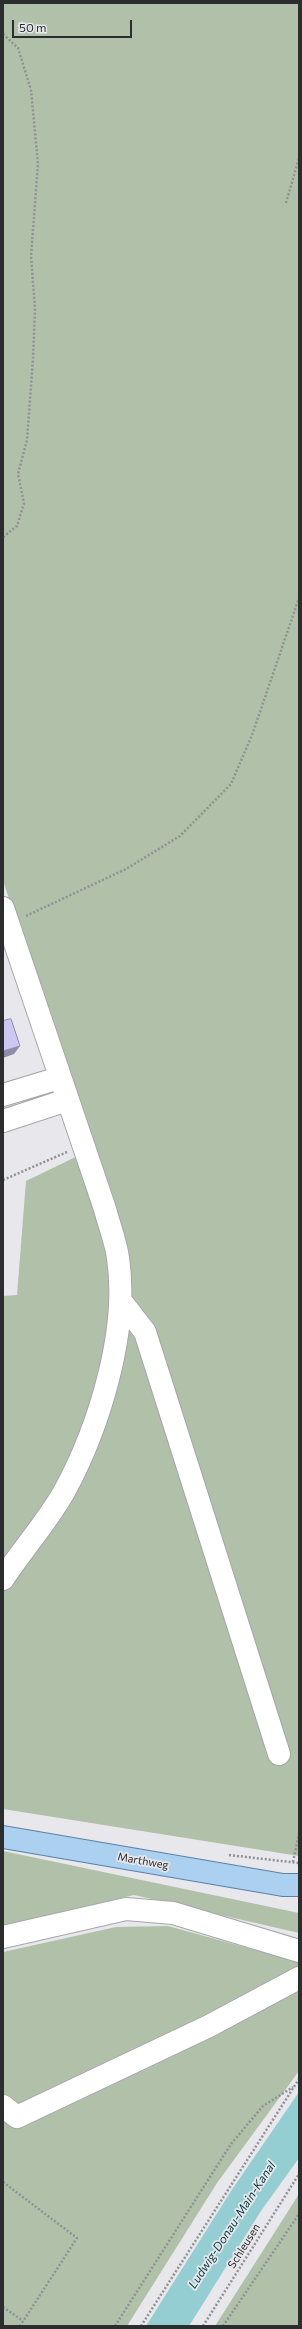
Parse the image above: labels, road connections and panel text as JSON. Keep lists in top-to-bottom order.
{
  "streets": {
    "main road": ["Marthweg"],
    "path": ["Schleusen"]
  },
  "water": ["Ludwig-Donau-Main-Kanal"],
  "scale_bar": "50 m"
}
